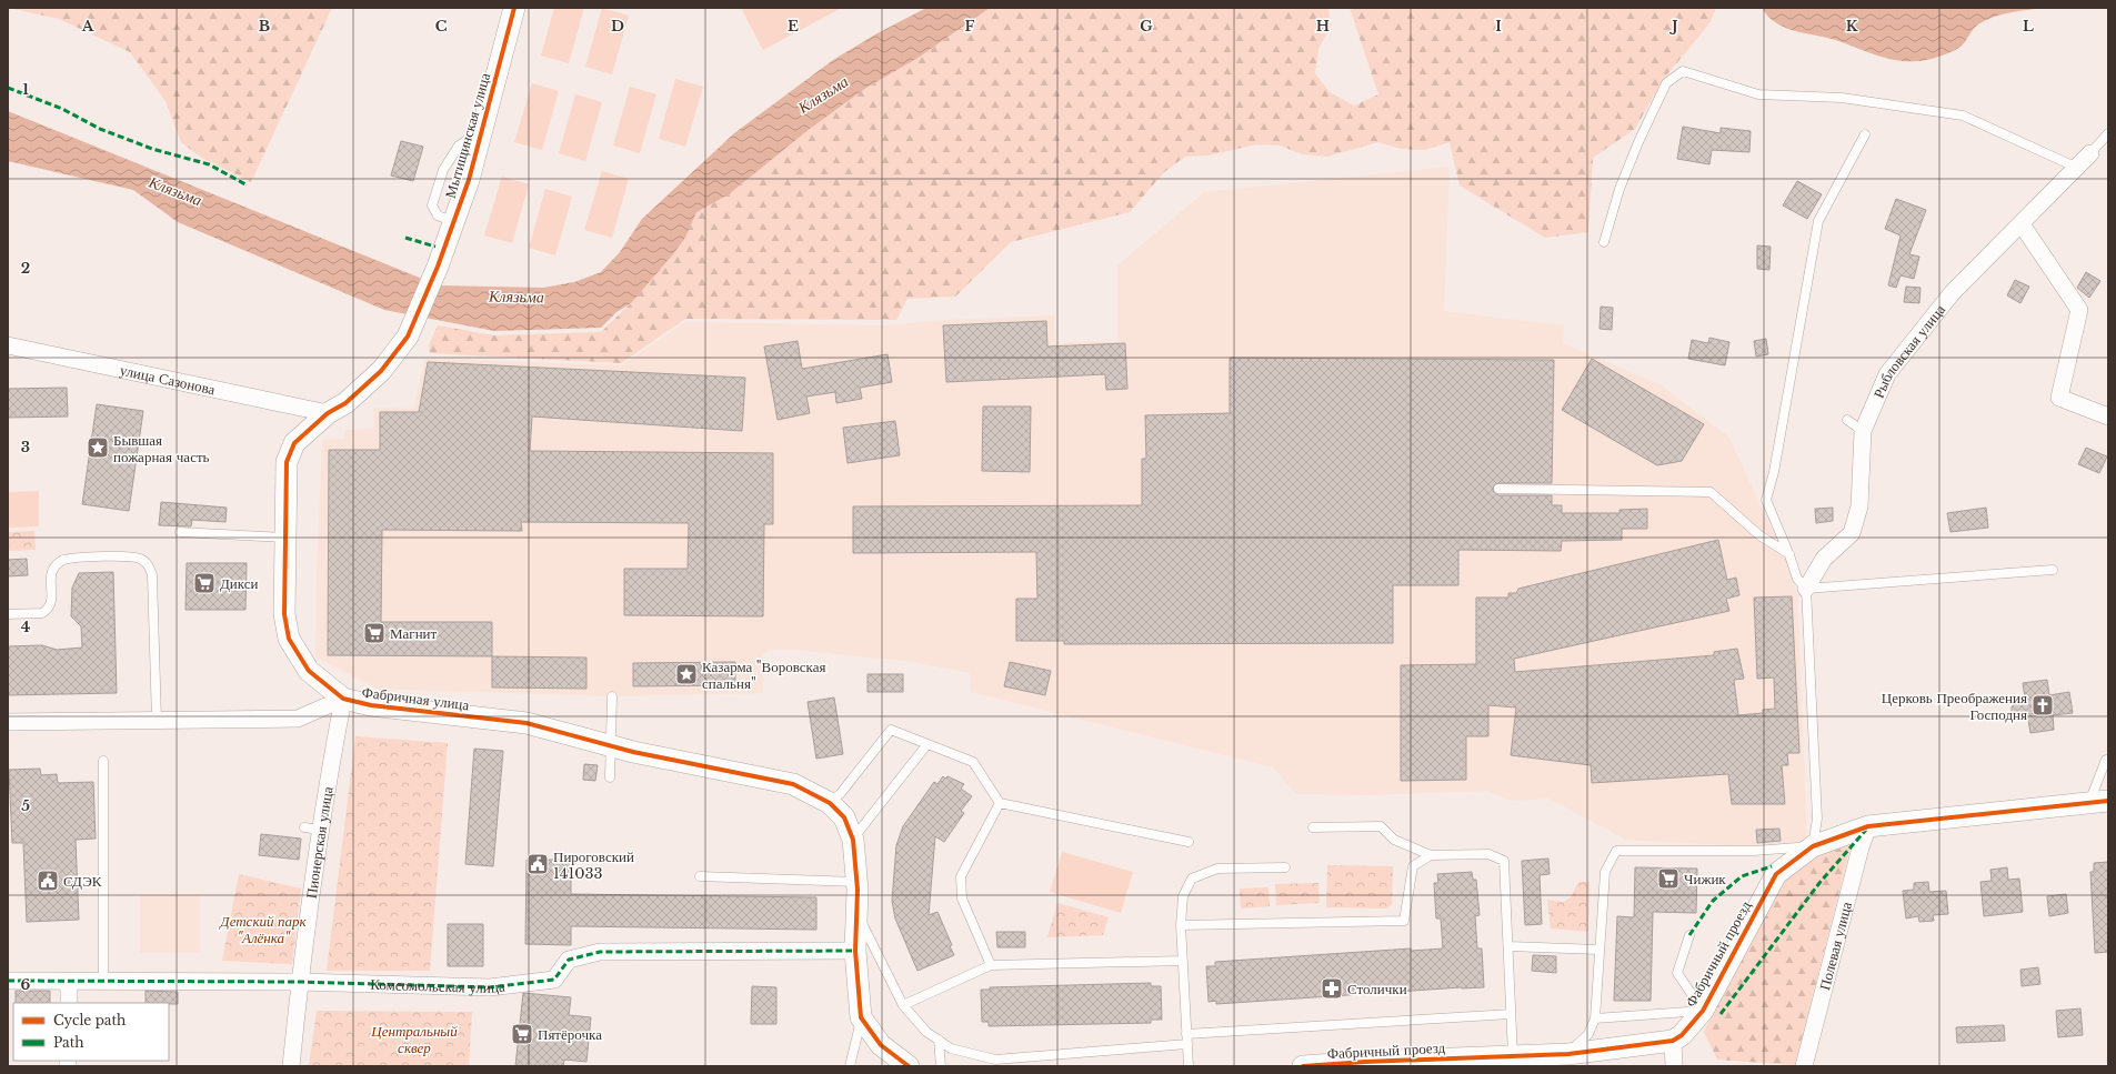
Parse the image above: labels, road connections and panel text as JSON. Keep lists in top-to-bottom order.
{
  "streets": {
    "street": [
      "Мытищинская улица",
      "Рыбловская улица",
      "улица Сазонова",
      "Фабричная улица",
      "Пионерская улица",
      "Полевая улица",
      "Фабричный проезд",
      "Комсомольская улица"
    ]
  },
  "crossings": [
    ["Мытищинская улица", "Фабричная улица"],
    ["улица Сазонова", "Фабричная улица"],
    ["Фабричная улица", "Пионерская улица"],
    ["Пионерская улица", "Комсомольская улица"],
    ["Полевая улица", "Фабричный проезд"]
  ],
  "water": ["Клязьма"],
  "parks": ["Детский парк \"Алёнка\"", "Центральный сквер"],
  "places": {
    "place": ["Бывшая пожарная часть", "Казарма \"Воровская спальня\""],
    "supermarket": [
      "Дикси",
      "Магнит",
      "Чижик",
      "Пятёрочка"
    ],
    "church": ["Церковь Преображения Господня"],
    "public building": ["Пироговский 141033", "СДЭК"],
    "pharmacy": ["Столички"]
  },
  "legend": ["Cycle path", "Path"],
  "grid": {
    "columns": [
      "A",
      "B",
      "C",
      "D",
      "E",
      "F",
      "G",
      "H",
      "I",
      "J",
      "K",
      "L"
    ],
    "rows": [
      "1",
      "2",
      "3",
      "4",
      "5",
      "6"
    ]
  }
}
